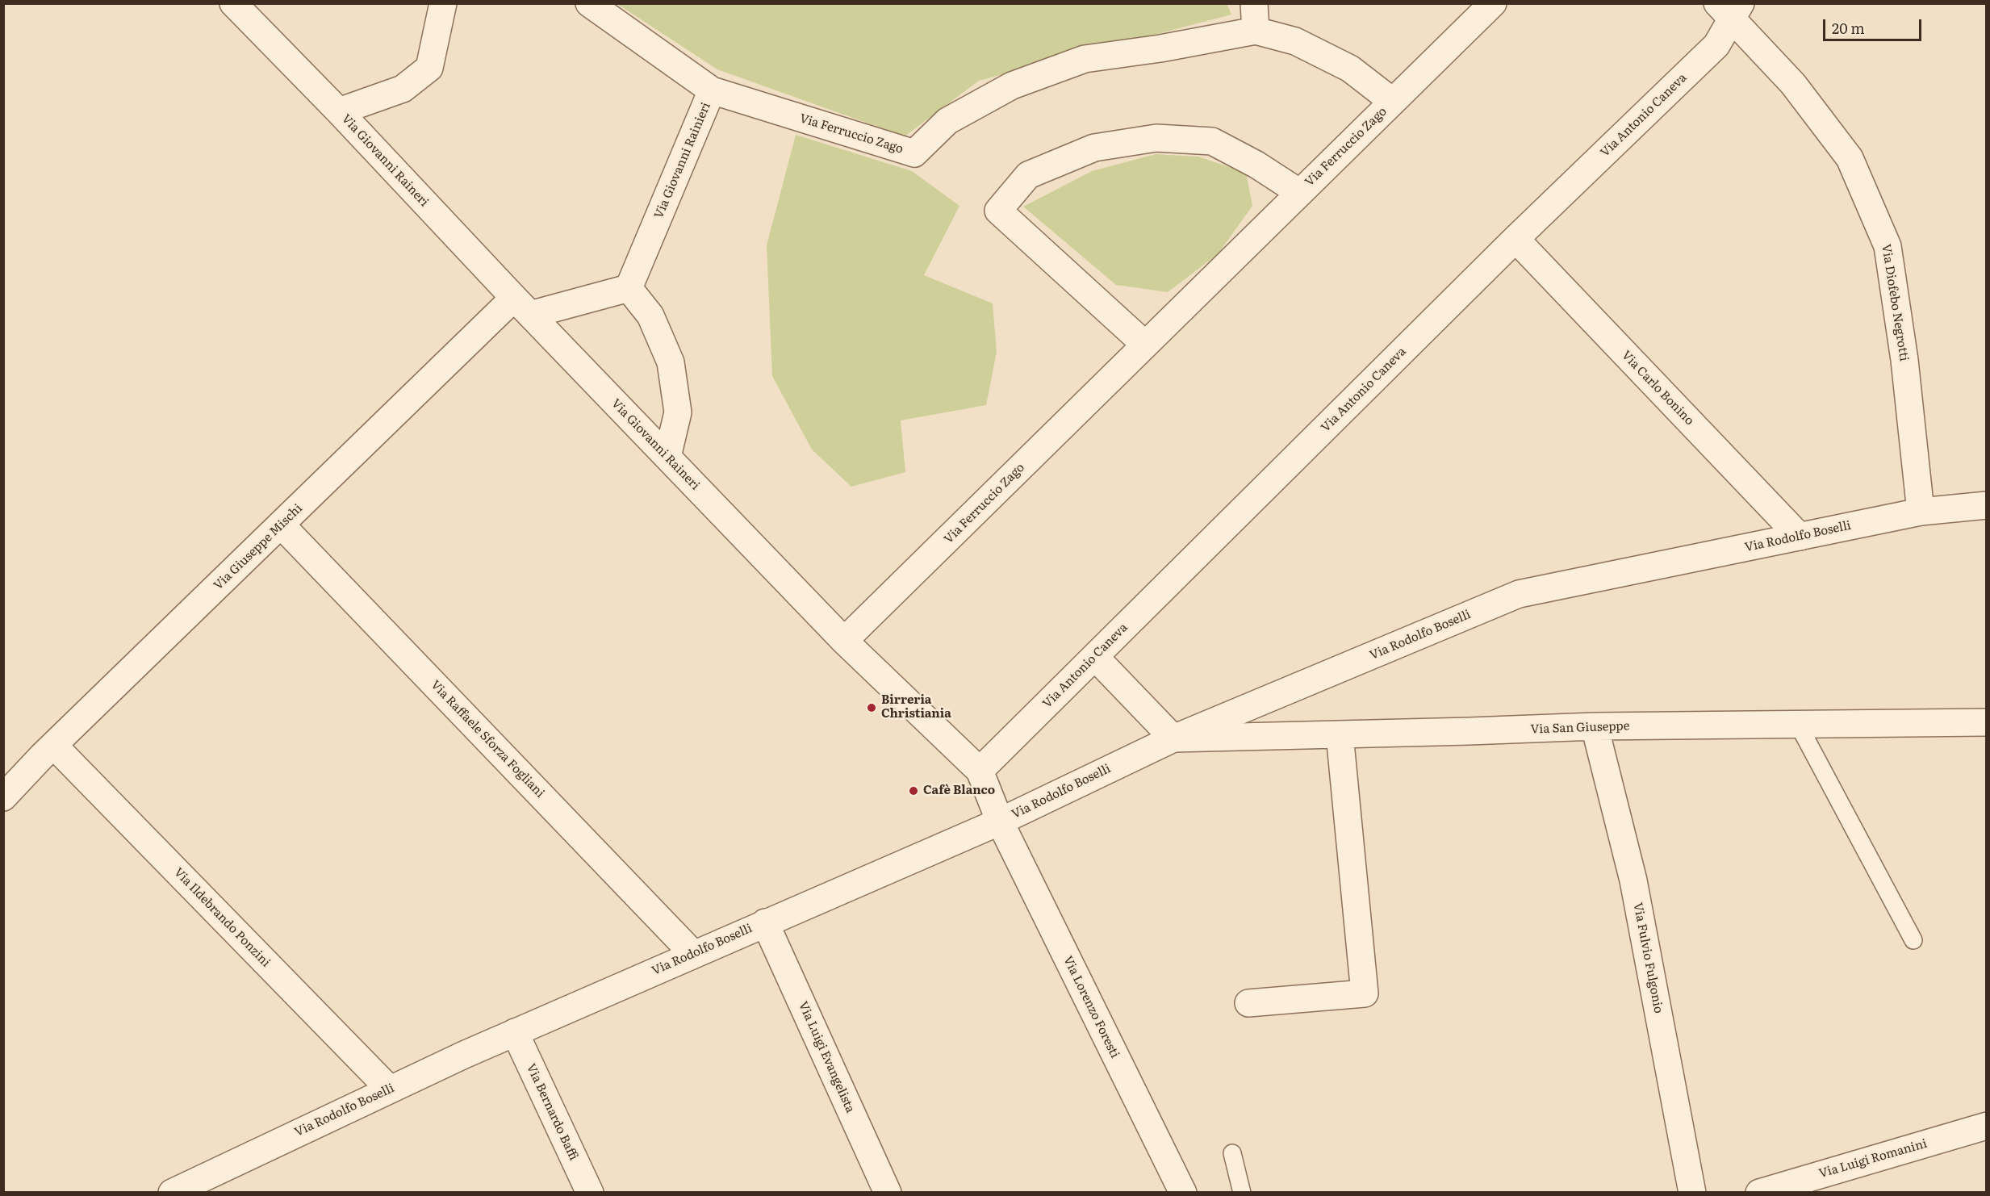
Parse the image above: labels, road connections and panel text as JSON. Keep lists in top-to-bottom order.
{
  "streets": {
    "street": [
      "Via Antonio Caneva",
      "Via Ferruccio Zago",
      "Via Giovanni Raineri",
      "Via Giovanni Rainieri",
      "Via Diofebo Negrotti",
      "Via Carlo Bonino",
      "Via Rodolfo Boselli",
      "Via Giuseppe Mischi",
      "Via San Giuseppe",
      "Via Raffaele Sforza Fogliani",
      "Via Ildebrando Ponzini",
      "Via Fulvio Fulgonio",
      "Via Lorenzo Foresti",
      "Via Luigi Evangelista",
      "Via Bernardo Baffi",
      "Via Luigi Romanini"
    ]
  },
  "crossings": [
    ["Via Antonio Caneva", "Via Giovanni Raineri"],
    ["Via Antonio Caneva", "Via Diofebo Negrotti"],
    ["Via Antonio Caneva", "Via Carlo Bonino"],
    ["Via Antonio Caneva", "Via Lorenzo Foresti"],
    ["Via Ferruccio Zago", "Via Giovanni Raineri"],
    ["Via Ferruccio Zago", "Via Giovanni Rainieri"],
    ["Via Giovanni Raineri", "Via Giuseppe Mischi"],
    ["Via Giovanni Raineri", "Via Lorenzo Foresti"],
    ["Via Diofebo Negrotti", "Via Rodolfo Boselli"],
    ["Via Carlo Bonino", "Via Rodolfo Boselli"],
    ["Via Rodolfo Boselli", "Via San Giuseppe"],
    ["Via Rodolfo Boselli", "Via Raffaele Sforza Fogliani"],
    ["Via Rodolfo Boselli", "Via Ildebrando Ponzini"],
    ["Via Rodolfo Boselli", "Via Lorenzo Foresti"],
    ["Via Rodolfo Boselli", "Via Luigi Evangelista"],
    ["Via Rodolfo Boselli", "Via Bernardo Baffi"],
    ["Via Giuseppe Mischi", "Via Raffaele Sforza Fogliani"],
    ["Via Giuseppe Mischi", "Via Ildebrando Ponzini"],
    ["Via San Giuseppe", "Via Fulvio Fulgonio"]
  ],
  "places": ["Birreria Christiania", "Cafè Blanco"],
  "scale_bar": "20 m"
}
